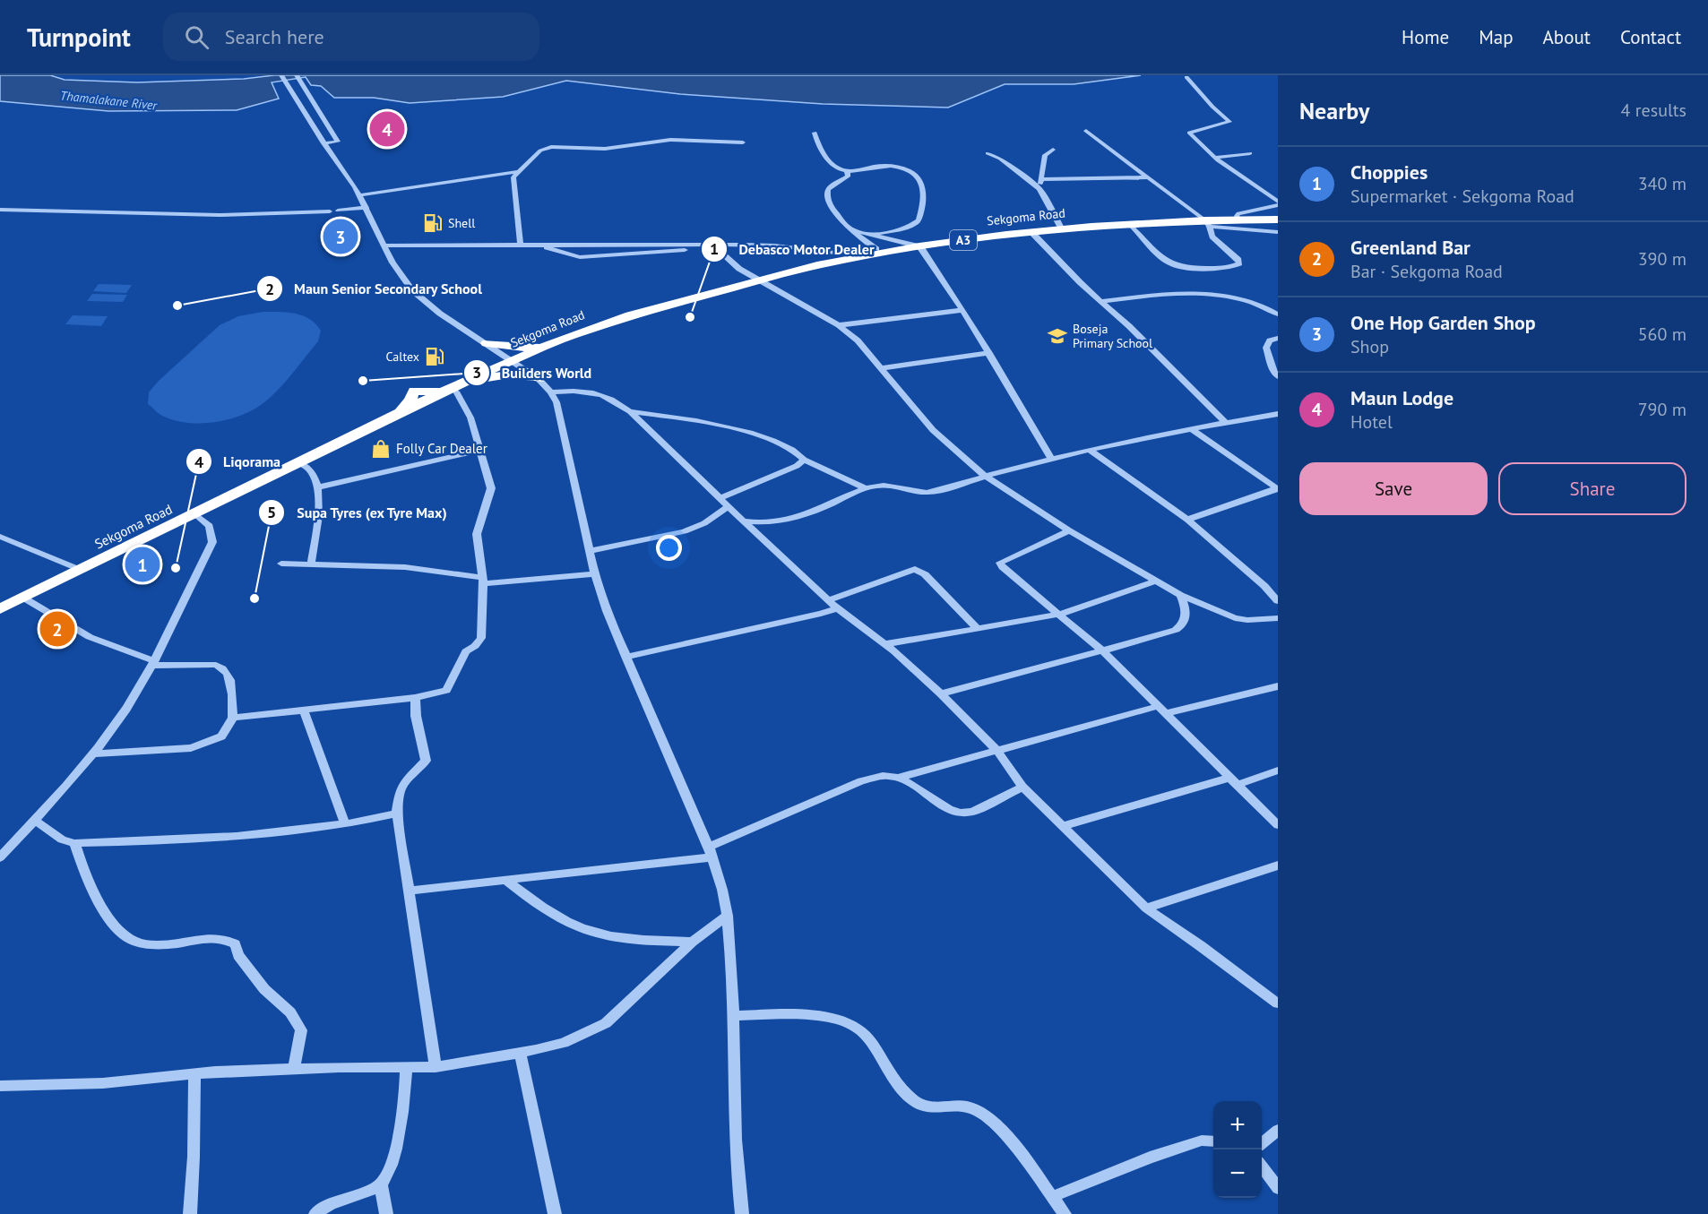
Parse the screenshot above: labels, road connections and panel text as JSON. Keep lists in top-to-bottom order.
{
  "streets": {
    "highway": ["Sekgoma Road", "A3"]
  },
  "water": ["Thamalakane River"],
  "places": {
    "fuel station": ["Shell", "Caltex"],
    "other": [
      "Maun Senior Secondary School",
      "Debasco Motor Dealer",
      "Builders World",
      "Liqorama",
      "Supa Tyres (ex Tyre Max)"
    ],
    "school or university": ["Boseja Primary School"],
    "shop": ["Folly Car Dealer"]
  },
  "page": {
    "header": "Turnpoint",
    "search": "Search here",
    "nav": [
      "Home",
      "Map",
      "About",
      "Contact"
    ],
    "heading": ["Nearby", "4 results"],
    "pins": [
      "4",
      "3",
      "1",
      "2"
    ],
    "list": [
      {
        "mark": "1",
        "name": "Choppies",
        "note": "Supermarket · Sekgoma Road",
        "value": "340 m"
      },
      {
        "mark": "2",
        "name": "Greenland Bar",
        "note": "Bar · Sekgoma Road",
        "value": "390 m"
      },
      {
        "mark": "3",
        "name": "One Hop Garden Shop",
        "note": "Shop",
        "value": "560 m"
      },
      {
        "mark": "4",
        "name": "Maun Lodge",
        "note": "Hotel",
        "value": "790 m"
      }
    ],
    "buttons": ["Save", "Share"],
    "map_buttons": ["+", "−"]
  }
}
